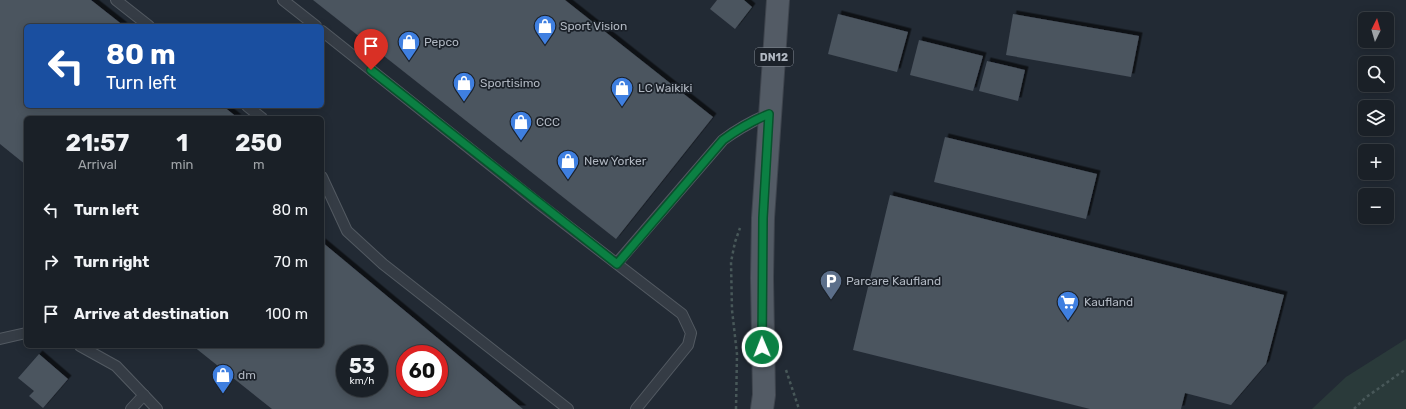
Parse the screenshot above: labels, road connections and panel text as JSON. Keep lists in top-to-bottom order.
{
  "streets": {
    "main road": ["DN12"]
  },
  "places": {
    "shop": [
      "Sport Vision",
      "Pepco",
      "Sportisimo",
      "LC Waikiki",
      "CCC",
      "New Yorker",
      "dm"
    ],
    "parking": ["Parcare Kaufland"],
    "supermarket": ["Kaufland"]
  },
  "north": "top",
  "page": {
    "map_buttons": ["+", "−"],
    "turn": ["80 m", "Turn left"],
    "eta": [
      "21:57",
      "Arrival",
      "1",
      "min",
      "250",
      "m"
    ],
    "list": [
      {
        "name": "Turn left",
        "value": "80 m"
      },
      {
        "name": "Turn right",
        "value": "70 m"
      },
      {
        "name": "Arrive at destination",
        "value": "100 m"
      }
    ],
    "speed": "53 km/h",
    "limit": "60"
  }
}
